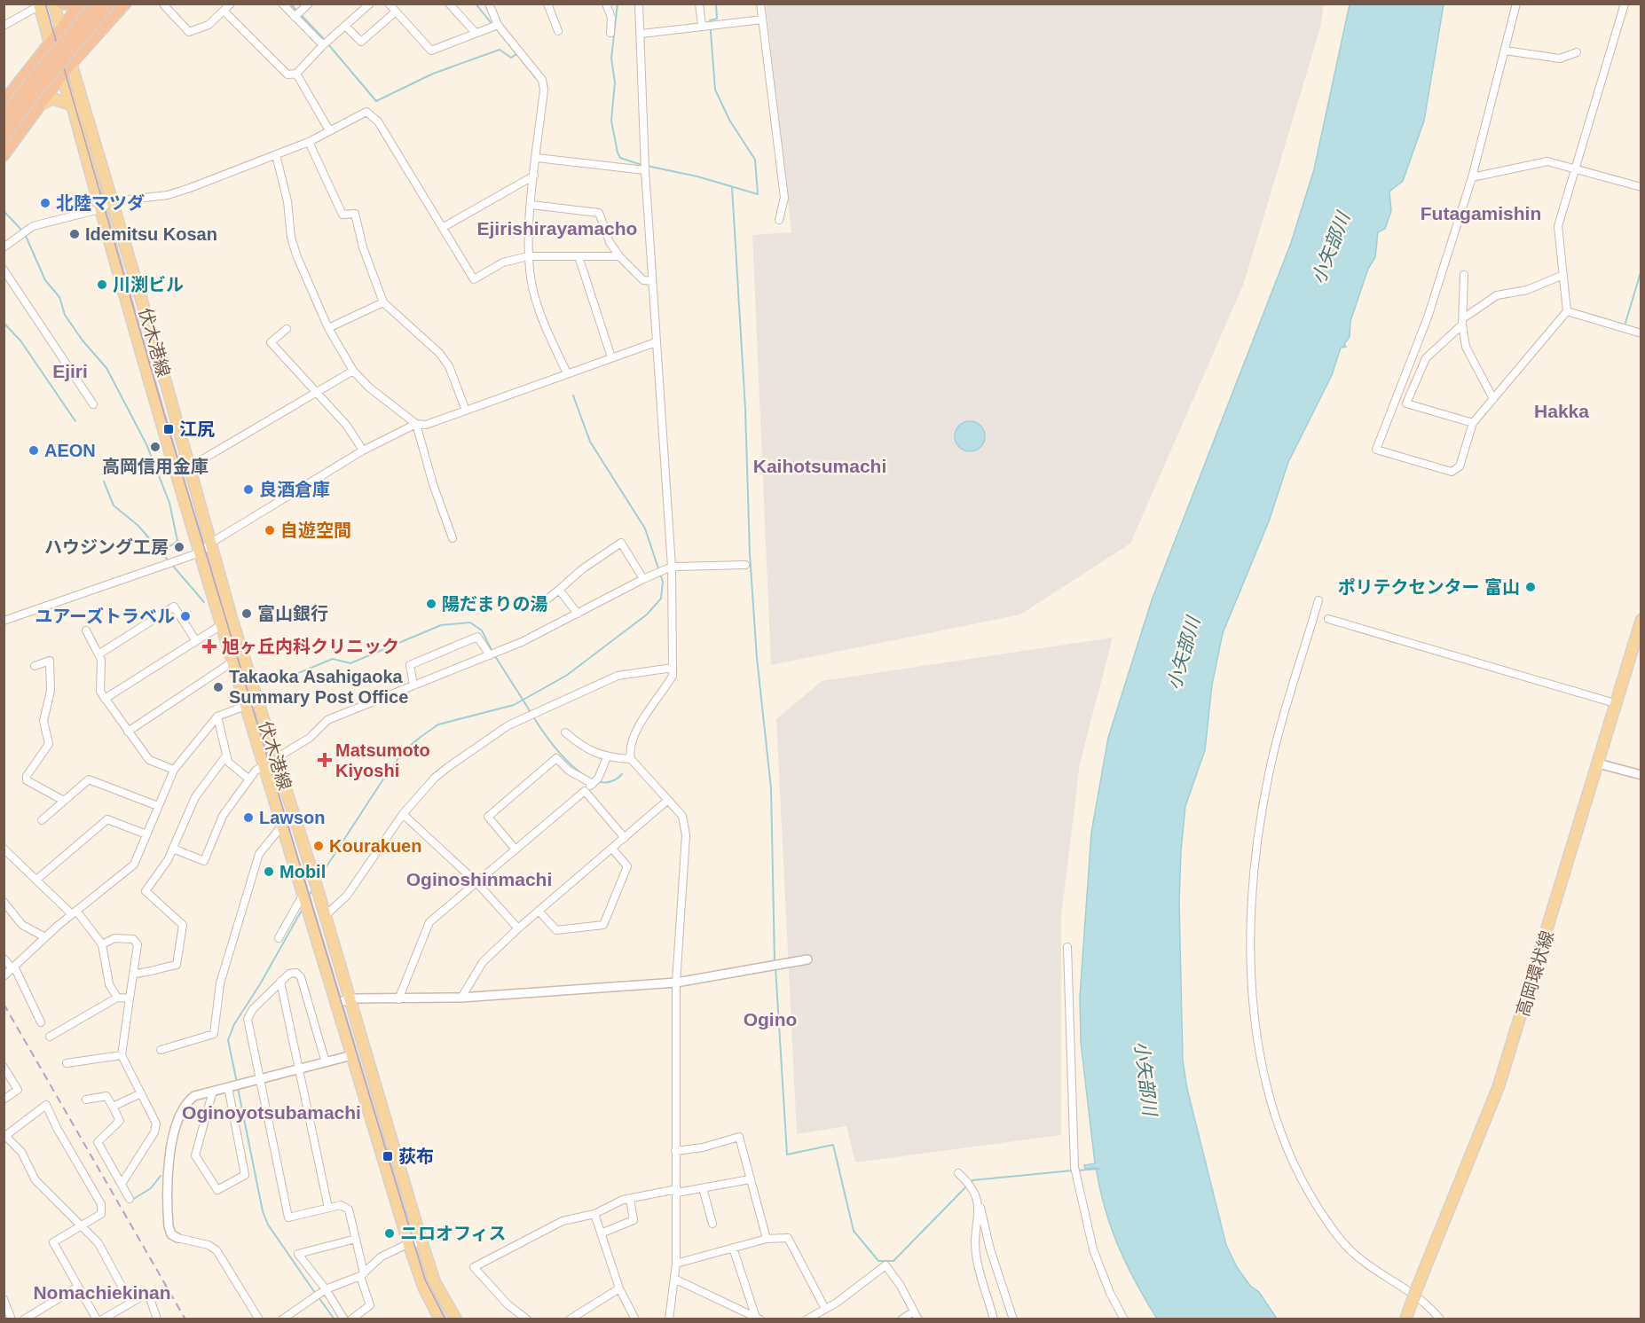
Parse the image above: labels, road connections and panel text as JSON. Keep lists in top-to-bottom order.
{
  "streets": {
    "main road": ["伏木港線", "高岡環状線"]
  },
  "districts": [
    "Futagamishin",
    "Ejirishirayamacho",
    "Ejiri",
    "Hakka",
    "Kaihotsumachi",
    "Oginoshinmachi",
    "Ogino",
    "Oginoyotsubamachi",
    "Nomachiekinan"
  ],
  "water": ["小矢部川"],
  "places": {
    "other": [
      "北陸マツダ",
      "Idemitsu Kosan",
      "川渕ビル",
      "高岡信用金庫",
      "AEON",
      "良酒倉庫",
      "自遊空間",
      "ハウジング工房",
      "ポリテクセンター 富山",
      "陽だまりの湯",
      "富山銀行",
      "ユアーズトラベル",
      "Takaoka Asahigaoka Summary Post Office",
      "Lawson",
      "Kourakuen",
      "Mobil",
      "ニロオフィス"
    ],
    "transit": ["江尻", "荻布"],
    "health": ["旭ヶ丘内科クリニック", "Matsumoto Kiyoshi"]
  }
}
